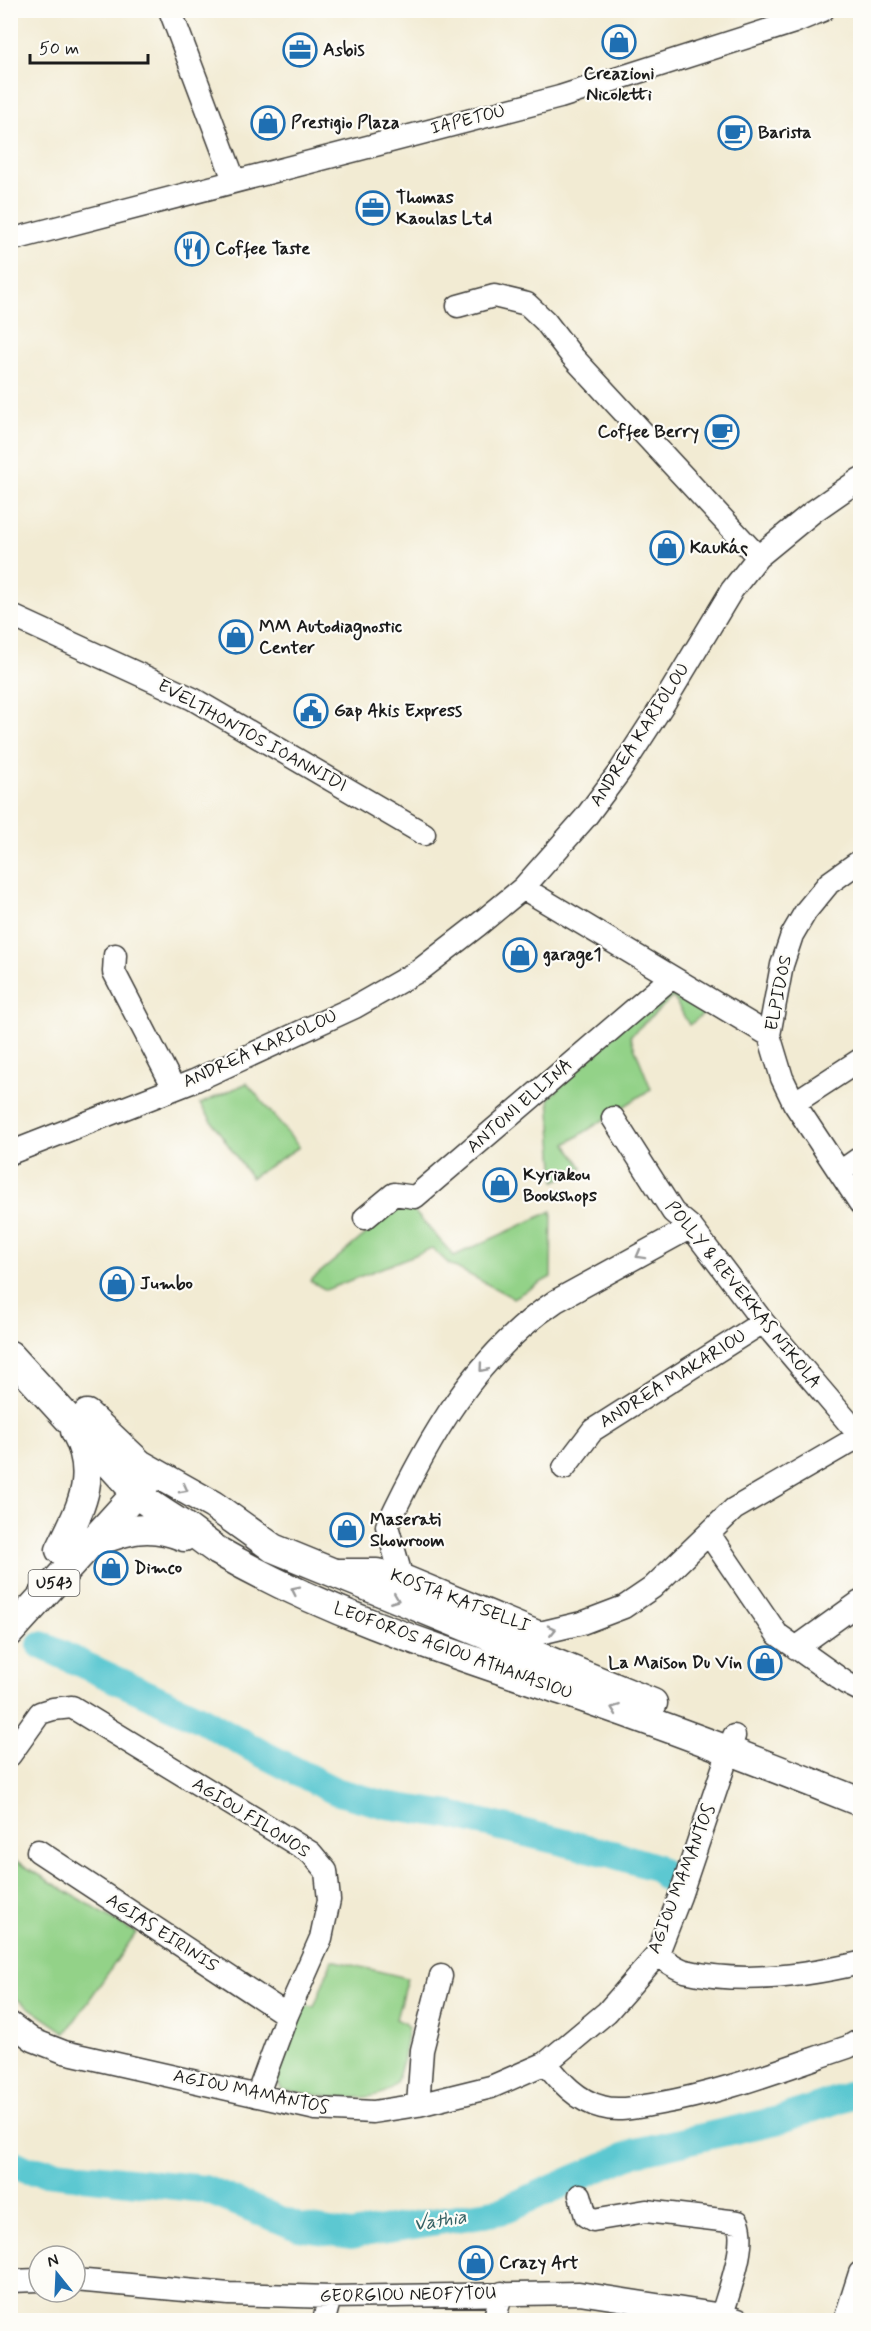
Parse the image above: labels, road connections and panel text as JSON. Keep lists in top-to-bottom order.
{
  "streets": {
    "main road": ["U543", "LEOFOROS AGIOU ATHANASIOU"],
    "street": [
      "IAPETOU",
      "ANDREA KARIOLOU",
      "EVELTHONTOS IOANNIDI",
      "ELPIDOS",
      "ANTONI ELLINA",
      "POLLY & REVEKKAS NIKOLA",
      "ANDREA MAKARIOU",
      "KOSTA KATSELLI",
      "AGIOU FILONOS",
      "AGIOU MAMANTOS",
      "AGIAS EIRINIS",
      "GEORGIOU NEOFYTOU"
    ]
  },
  "crossings": [
    ["POLLY & REVEKKAS NIKOLA", "ANDREA MAKARIOU"],
    ["POLLY & REVEKKAS NIKOLA", "KOSTA KATSELLI"],
    ["U543", "LEOFOROS AGIOU ATHANASIOU"],
    ["KOSTA KATSELLI", "LEOFOROS AGIOU ATHANASIOU"],
    ["LEOFOROS AGIOU ATHANASIOU", "AGIOU MAMANTOS"],
    ["AGIOU FILONOS", "AGIOU MAMANTOS"],
    ["AGIOU FILONOS", "AGIAS EIRINIS"]
  ],
  "one_way": ["KOSTA KATSELLI"],
  "water": ["Vathia"],
  "places": {
    "shop": [
      "Creazioni Nicoletti",
      "Prestigio Plaza",
      "Καυκάς",
      "MM Autodiagnostic Center",
      "garage1",
      "Kyriakou Bookshops",
      "Jumbo",
      "Maserati Showroom",
      "Dimco",
      "La Maison Du Vin",
      "Crazy Art"
    ],
    "office": ["Asbis", "Thomas Kaoulas Ltd"],
    "cafe": ["Barista", "Coffee Berry"],
    "restaurant": ["Coffee Taste"],
    "public building": ["Gap Akis Express"]
  },
  "scale_bar": "50 m",
  "north": "top"
}
